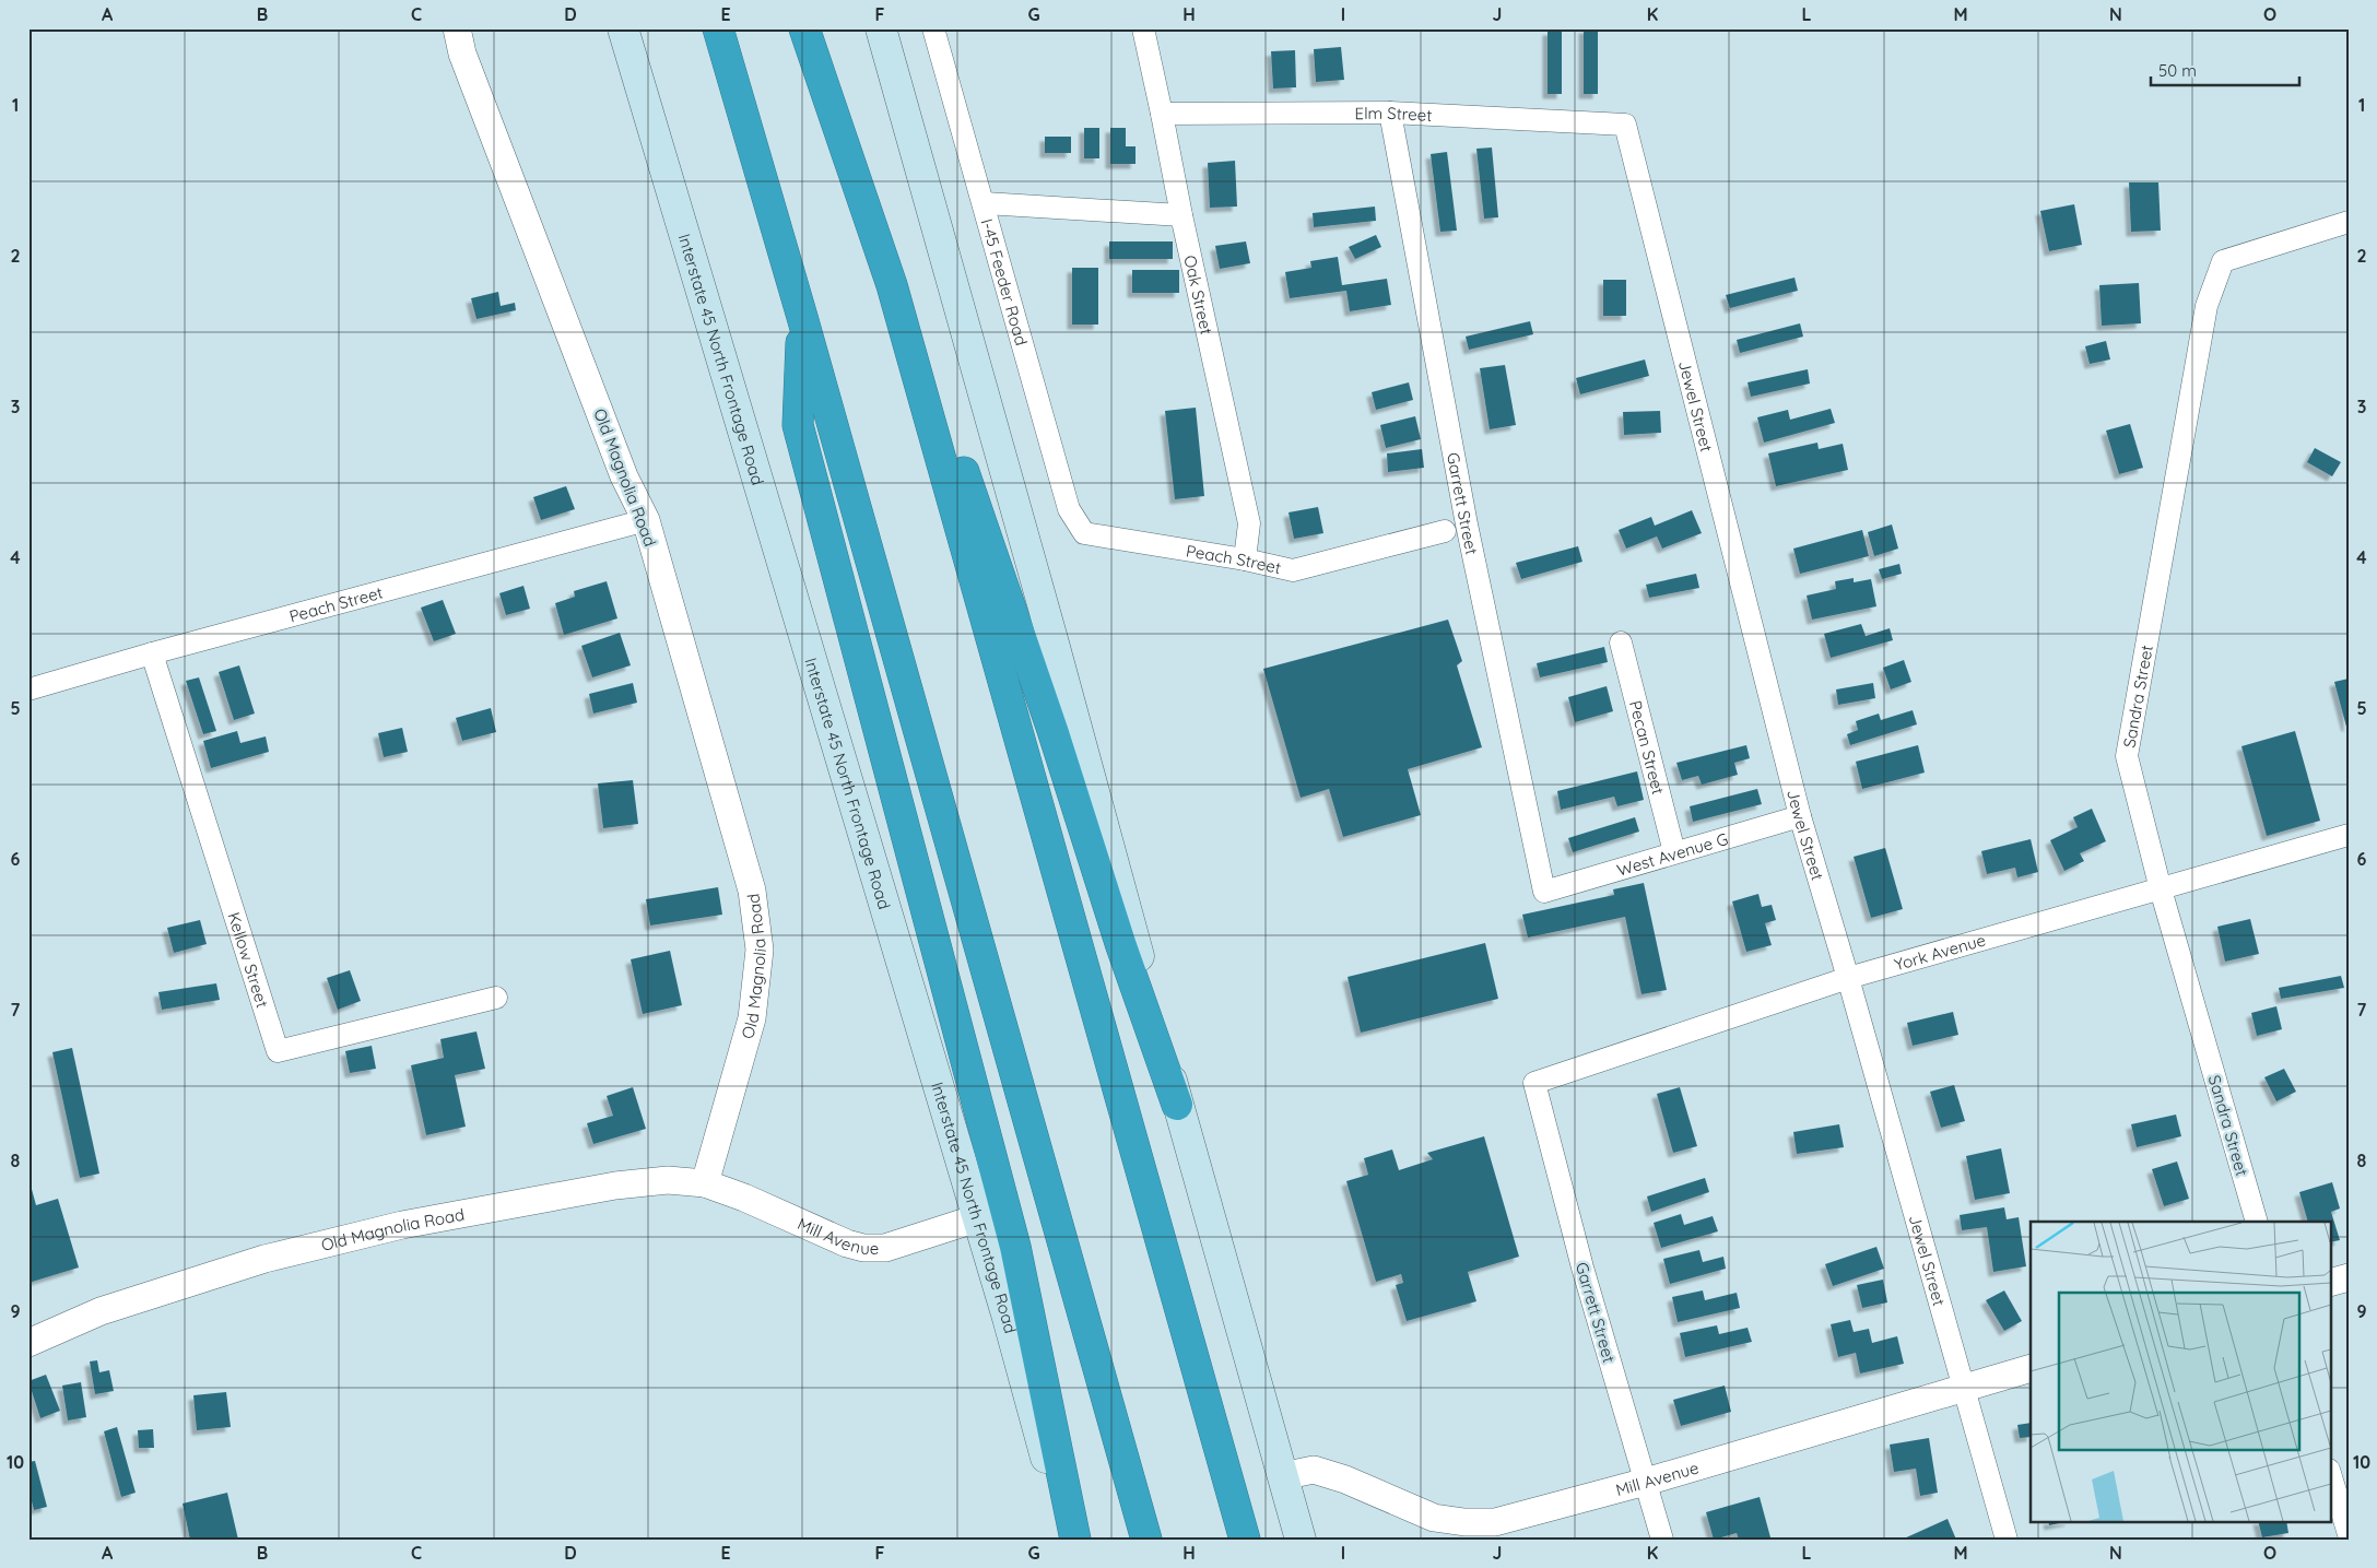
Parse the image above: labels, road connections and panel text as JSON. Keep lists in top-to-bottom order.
{
  "streets": {
    "main road": ["Interstate 45 North Frontage Road"],
    "street": [
      "Elm Street",
      "I-45 Feeder Road",
      "Oak Street",
      "Jewel Street",
      "Old Magnolia Road",
      "Garrett Street",
      "Peach Street",
      "Sandra Street",
      "Pecan Street",
      "West Avenue G",
      "York Avenue",
      "Kellow Street",
      "Mill Avenue"
    ]
  },
  "crossings": [
    ["Elm Street", "Oak Street"],
    ["Elm Street", "Jewel Street"],
    ["Elm Street", "Garrett Street"],
    ["I-45 Feeder Road", "Peach Street"],
    ["Oak Street", "Peach Street"],
    ["Interstate 45 North Frontage Road", "Mill Avenue"],
    ["Jewel Street", "West Avenue G"],
    ["Jewel Street", "York Avenue"],
    ["Jewel Street", "Mill Avenue"],
    ["Old Magnolia Road", "Peach Street"],
    ["Old Magnolia Road", "Mill Avenue"],
    ["Garrett Street", "West Avenue G"],
    ["Garrett Street", "York Avenue"],
    ["Garrett Street", "Mill Avenue"],
    ["Peach Street", "Kellow Street"],
    ["Sandra Street", "York Avenue"],
    ["Pecan Street", "West Avenue G"]
  ],
  "scale_bar": "50 m",
  "grid": {
    "columns": [
      "A",
      "B",
      "C",
      "D",
      "E",
      "F",
      "G",
      "H",
      "I",
      "J",
      "K",
      "L",
      "M",
      "N",
      "O"
    ],
    "rows": [
      "1",
      "2",
      "3",
      "4",
      "5",
      "6",
      "7",
      "8",
      "9",
      "10"
    ]
  }
}
